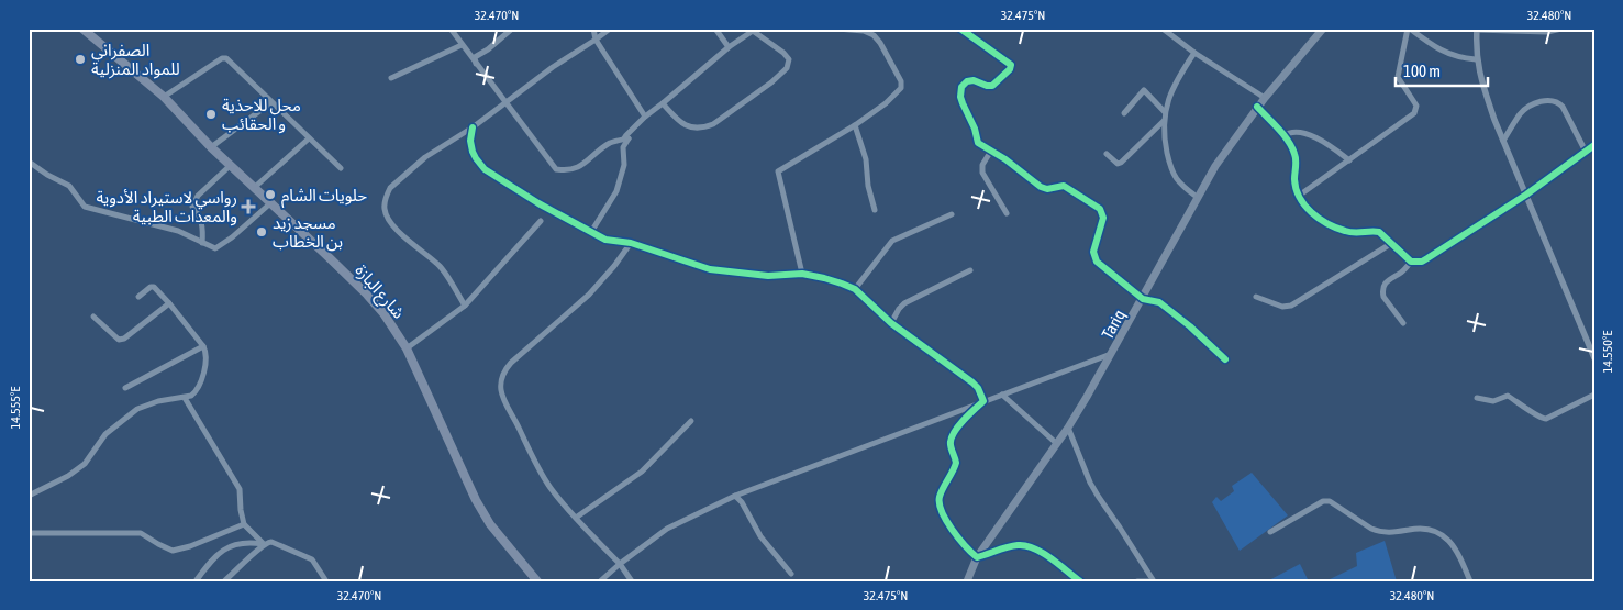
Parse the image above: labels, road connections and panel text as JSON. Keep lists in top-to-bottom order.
{
  "streets": {
    "main road": ["شارع البازة", "Tariq"]
  },
  "places": {
    "other": [
      "الصفراني للمواد المنزلية",
      "محل للاحذية و الحقائب",
      "حلويات الشام",
      "مسجد زيد بن الخطاب"
    ],
    "health": ["رواسي لاستيراد الأدوية والمعدات الطبية"]
  },
  "scale_bar": "100 m",
  "coordinates": [
    "32.470°N",
    "32.475°N",
    "32.480°N",
    "14.550°E",
    "14.555°E"
  ]
}
